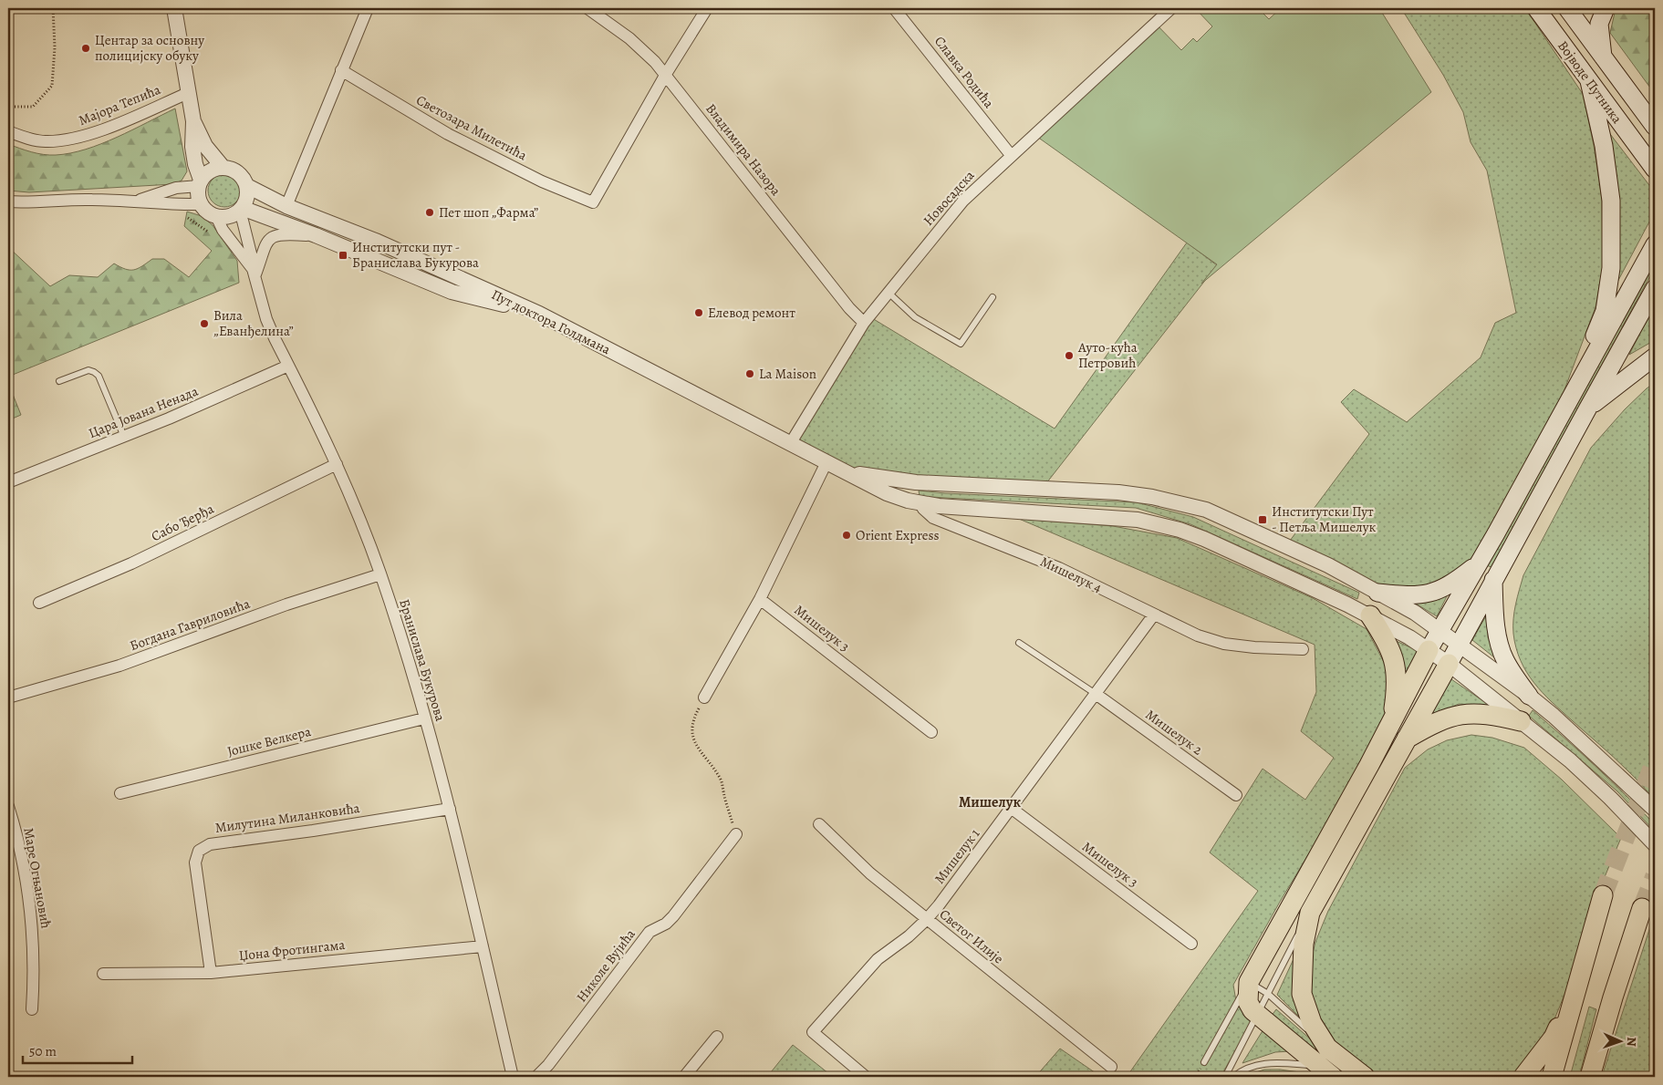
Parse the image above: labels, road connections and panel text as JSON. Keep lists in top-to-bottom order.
{
  "streets": {
    "main road": ["Војводе Путника"],
    "street": [
      "Славка Родића",
      "Мајора Тепића",
      "Светозара Милетића",
      "Владимира Назора",
      "Новосадска",
      "Пут доктора Голдмана",
      "Цара Јована Ненада",
      "Сабо Ђерђа",
      "Мишелук 4",
      "Богдана Гавриловића",
      "Мишелук 3",
      "Бранислава Букурова",
      "Мишелук 2",
      "Јошке Велкера",
      "Милутина Миланковића",
      "Мишелук 1",
      "Маре Огњановић",
      "Светог Илије",
      "Џона Фротингама",
      "Николе Вујића"
    ]
  },
  "crossings": [
    ["Славка Родића", "Новосадска"],
    ["Светозара Милетића", "Владимира Назора"],
    ["Владимира Назора", "Новосадска"],
    ["Новосадска", "Пут доктора Голдмана"],
    ["Пут доктора Голдмана", "Бранислава Букурова"],
    ["Цара Јована Ненада", "Бранислава Букурова"],
    ["Сабо Ђерђа", "Бранислава Букурова"],
    ["Мишелук 4", "Мишелук 1"],
    ["Богдана Гавриловића", "Бранислава Букурова"],
    ["Мишелук 3", "Мишелук 1"],
    ["Бранислава Букурова", "Јошке Велкера"],
    ["Бранислава Букурова", "Милутина Миланковића"],
    ["Бранислава Букурова", "Џона Фротингама"],
    ["Мишелук 2", "Мишелук 1"],
    ["Милутина Миланковића", "Џона Фротингама"],
    ["Мишелук 1", "Светог Илије"]
  ],
  "districts": ["Мишелук"],
  "places": {
    "other": [
      "Центар за основну полицијску обуку",
      "Пет шоп „Фарма”",
      "Елевод ремонт",
      "Вила „Еванђелина”",
      "Ауто-кућа Петровић",
      "La Maison",
      "Orient Express"
    ],
    "transit": ["Институтски пут - Бранислава Букурова", "Институтски Пут - Петља Мишелук"]
  },
  "scale_bar": "50 m",
  "north": "right"
}
